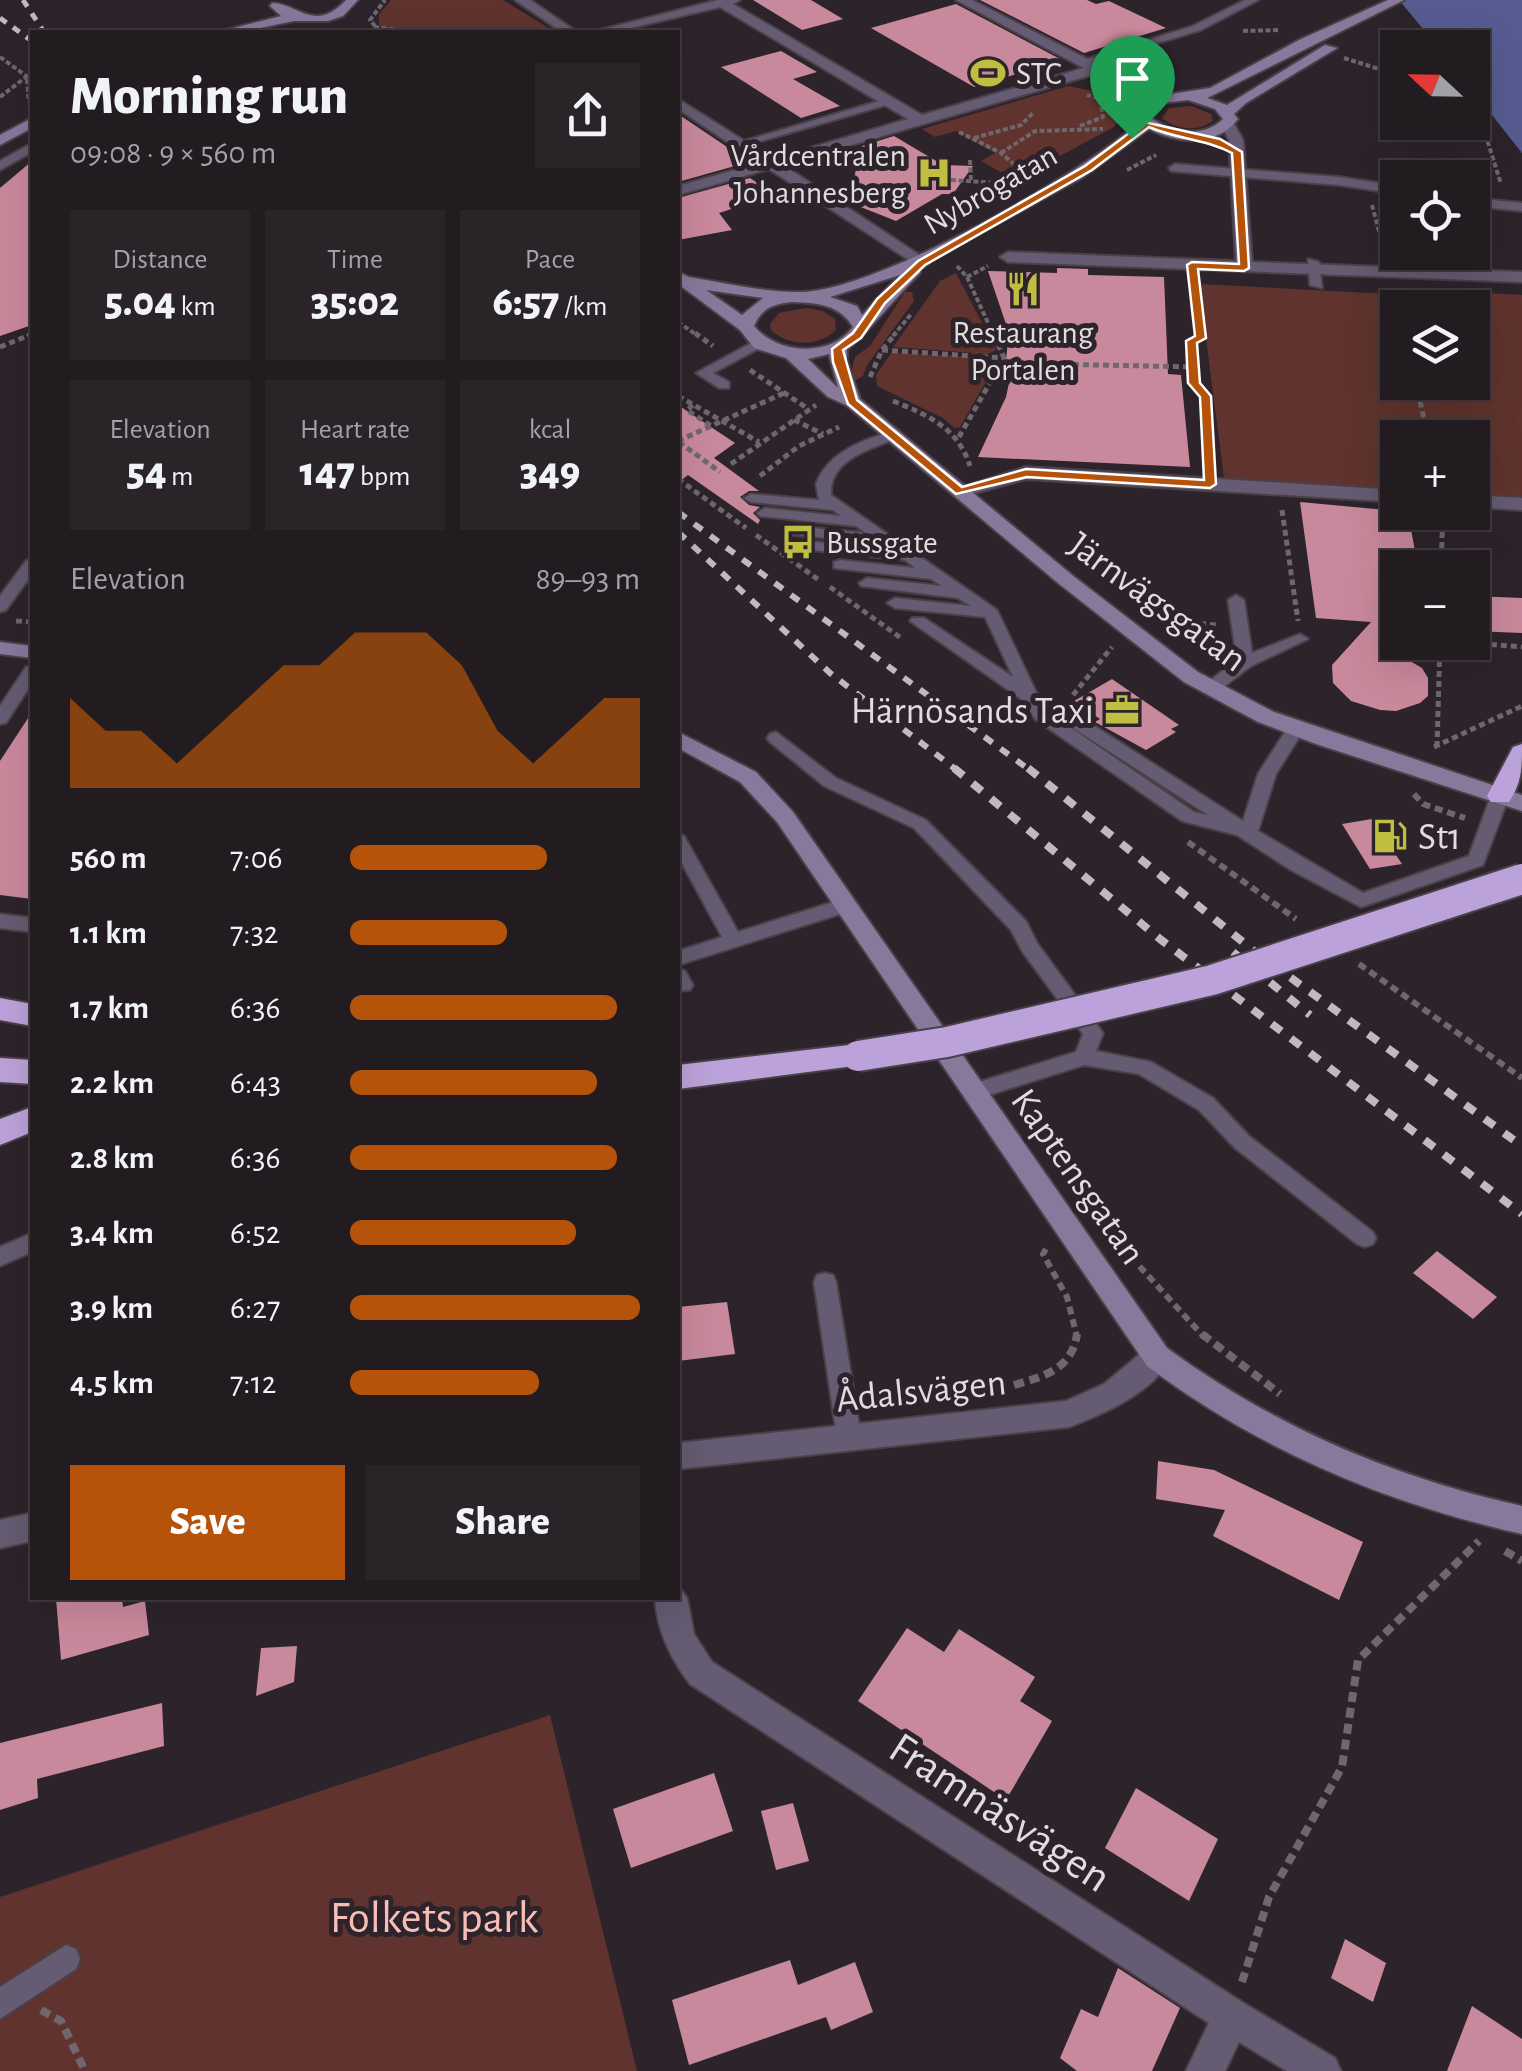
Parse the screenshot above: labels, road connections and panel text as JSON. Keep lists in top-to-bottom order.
{
  "streets": {
    "main road": ["Nybrogatan", "Järnvägsgatan", "Kaptensgatan"],
    "street": ["Ådalsvägen", "Framnäsvägen"]
  },
  "crossings": [
    ["Kaptensgatan", "Ådalsvägen"]
  ],
  "parks": ["Folkets park"],
  "places": {
    "sports": ["STC"],
    "hospital": ["Vårdcentralen Johannesberg"],
    "restaurant": ["Restaurang Portalen"],
    "bus stop": ["Bussgate"],
    "office": ["Härnösands Taxi"],
    "fuel station": ["St1"]
  },
  "north": "left",
  "page": {
    "map_buttons": ["+", "−"],
    "heading": ["Morning run", "09:08 · 9 × 560 m"],
    "stats": [
      ["Distance", "5.04 km"],
      ["Time", "35:02"],
      ["Pace", "6:57 /km"],
      ["Elevation", "54 m"],
      ["Heart rate", "147 bpm"],
      ["kcal", "349"]
    ],
    "chart": ["Elevation", "89–93 m"],
    "list": [
      {
        "name": "560 m",
        "note": "7:06"
      },
      {
        "name": "1.1 km",
        "note": "7:32"
      },
      {
        "name": "1.7 km",
        "note": "6:36"
      },
      {
        "name": "2.2 km",
        "note": "6:43"
      },
      {
        "name": "2.8 km",
        "note": "6:36"
      },
      {
        "name": "3.4 km",
        "note": "6:52"
      },
      {
        "name": "3.9 km",
        "note": "6:27"
      },
      {
        "name": "4.5 km",
        "note": "7:12"
      }
    ],
    "buttons": ["Save", "Share"]
  }
}
